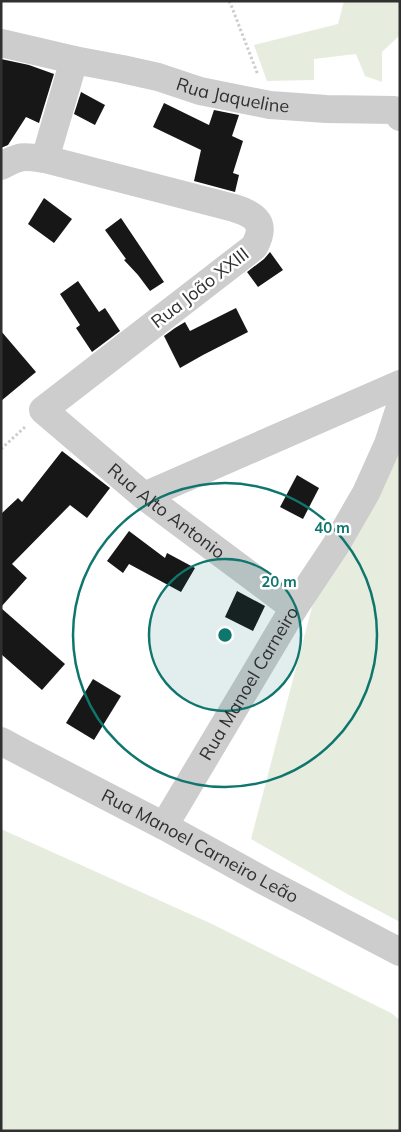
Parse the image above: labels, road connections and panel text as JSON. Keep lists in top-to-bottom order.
{
  "streets": {
    "street": [
      "Rua Jaqueline",
      "Rua João XXIII",
      "Rua Alto Antonio",
      "Rua Manoel Carneiro",
      "Rua Manoel Carneiro Leão"
    ]
  },
  "crossings": [
    ["Rua João XXIII", "Rua Alto Antonio"],
    ["Rua Alto Antonio", "Rua Manoel Carneiro"],
    ["Rua Manoel Carneiro", "Rua Manoel Carneiro Leão"]
  ],
  "rings": ["40 m", "20 m"]
}
